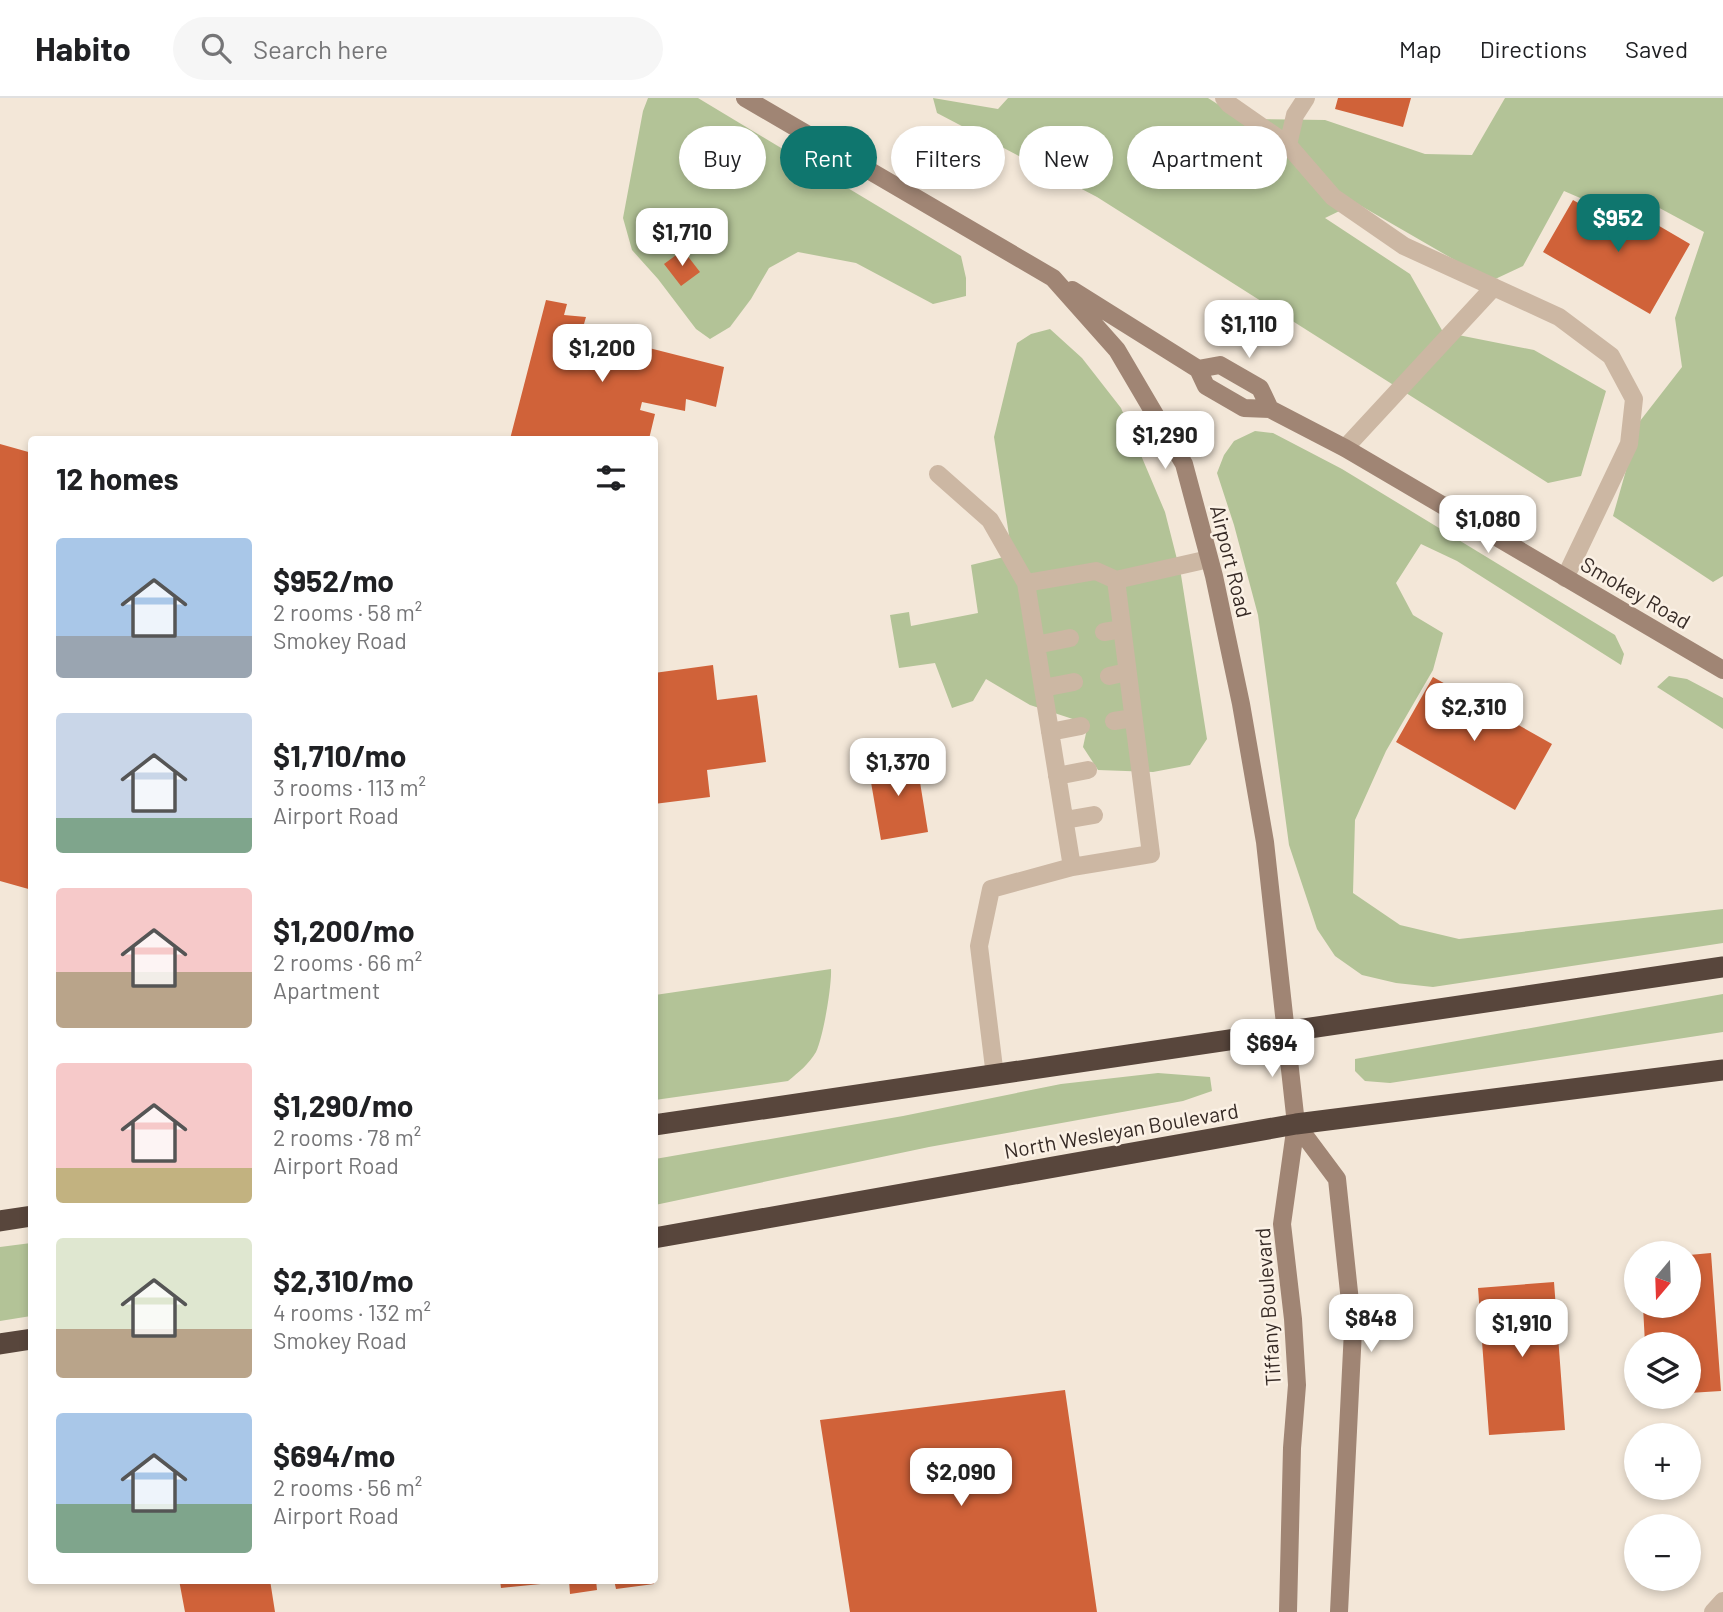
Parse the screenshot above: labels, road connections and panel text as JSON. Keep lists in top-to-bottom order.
{
  "streets": {
    "highway": ["North Wesleyan Boulevard"],
    "main road": ["Airport Road", "Smokey Road", "Tiffany Boulevard"]
  },
  "crossings": [
    ["Airport Road", "Smokey Road"],
    ["Airport Road", "North Wesleyan Boulevard"],
    ["Airport Road", "Tiffany Boulevard"],
    ["North Wesleyan Boulevard", "Tiffany Boulevard"]
  ],
  "north": "bottom",
  "page": {
    "header": "Habito",
    "search": "Search here",
    "nav": ["Map", "Directions", "Saved"],
    "chip": [
      "Buy",
      "Rent",
      "Filters",
      "New",
      "Apartment"
    ],
    "price": [
      "$952",
      "$1,710",
      "$1,110",
      "$1,200",
      "$1,290",
      "$1,080",
      "$2,310",
      "$1,370",
      "$694",
      "$848",
      "$1,910",
      "$2,090"
    ],
    "heading": "12 homes",
    "list": [
      {
        "name": "$952/mo",
        "note": "2 rooms · 58 m² · Smokey Road"
      },
      {
        "name": "$1,710/mo",
        "note": "3 rooms · 113 m² · Airport Road"
      },
      {
        "name": "$1,200/mo",
        "note": "2 rooms · 66 m² · Apartment"
      },
      {
        "name": "$1,290/mo",
        "note": "2 rooms · 78 m² · Airport Road"
      },
      {
        "name": "$2,310/mo",
        "note": "4 rooms · 132 m² · Smokey Road"
      },
      {
        "name": "$694/mo",
        "note": "2 rooms · 56 m² · Airport Road"
      }
    ],
    "map_buttons": ["+", "−"]
  }
}
